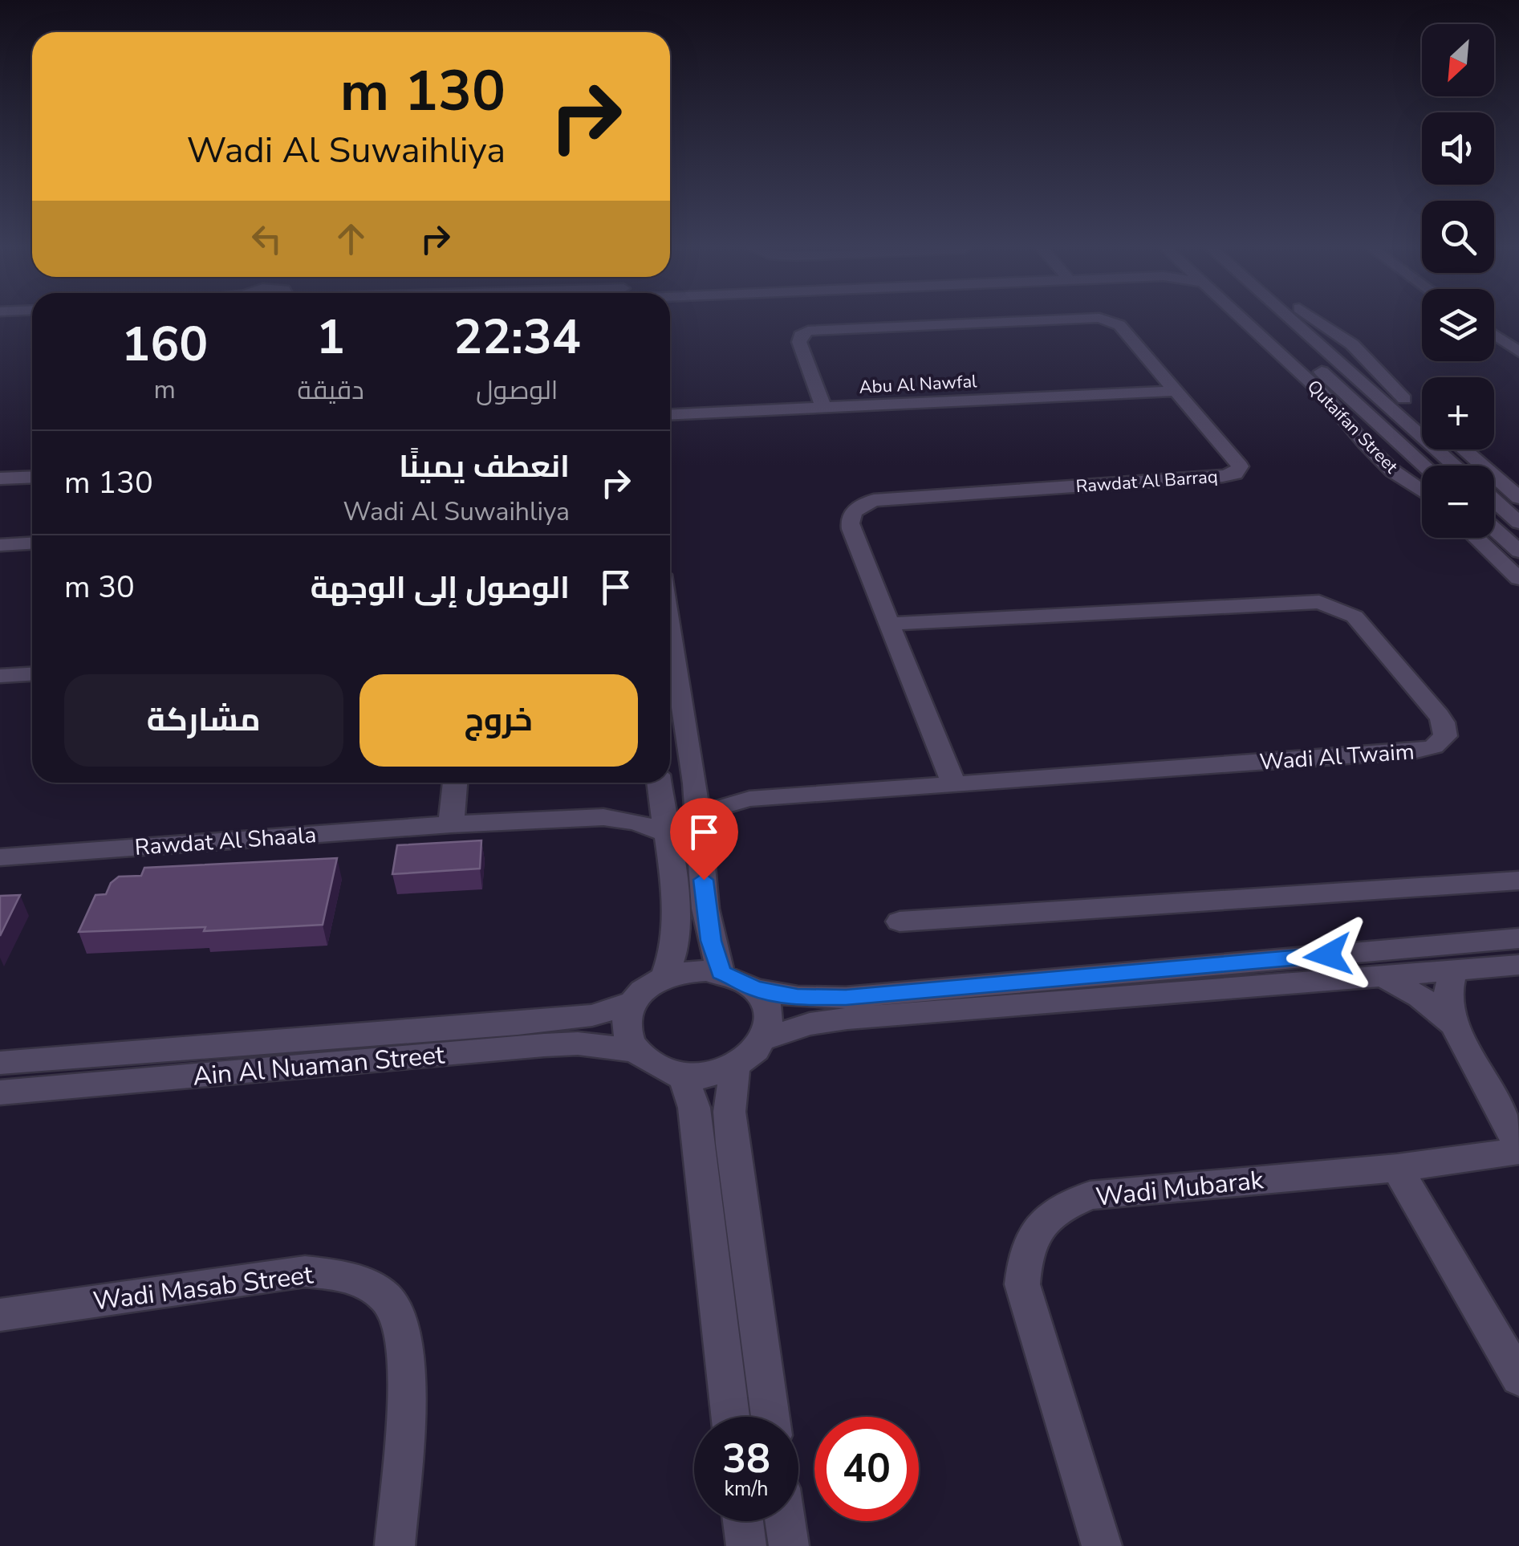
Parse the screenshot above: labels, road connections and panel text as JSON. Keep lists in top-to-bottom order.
{
  "streets": {
    "street": [
      "Abu Al Nawfal",
      "Qutaifan Street",
      "Rawdat Al Barraq",
      "Wadi Al Twaim",
      "Rawdat Al Shaala",
      "Ain Al Nuaman Street",
      "Wadi Mubarak",
      "Wadi Masab Street"
    ]
  },
  "crossings": [
    ["Abu Al Nawfal", "Rawdat Al Barraq"],
    ["Rawdat Al Barraq", "Wadi Al Twaim"]
  ],
  "north": "bottom left",
  "page": {
    "map_buttons": ["+", "−"],
    "turn": ["130 m", "Wadi Al Suwaihliya"],
    "eta": [
      "22:34",
      "الوصول",
      "1",
      "دقيقة",
      "160",
      "m"
    ],
    "list": [
      {
        "name": "انعطف يمينًا",
        "note": "Wadi Al Suwaihliya",
        "value": "130 m"
      },
      {
        "name": "الوصول إلى الوجهة",
        "value": "30 m"
      }
    ],
    "buttons": ["خروج", "مشاركة"],
    "speed": "38 km/h",
    "limit": "40"
  }
}
